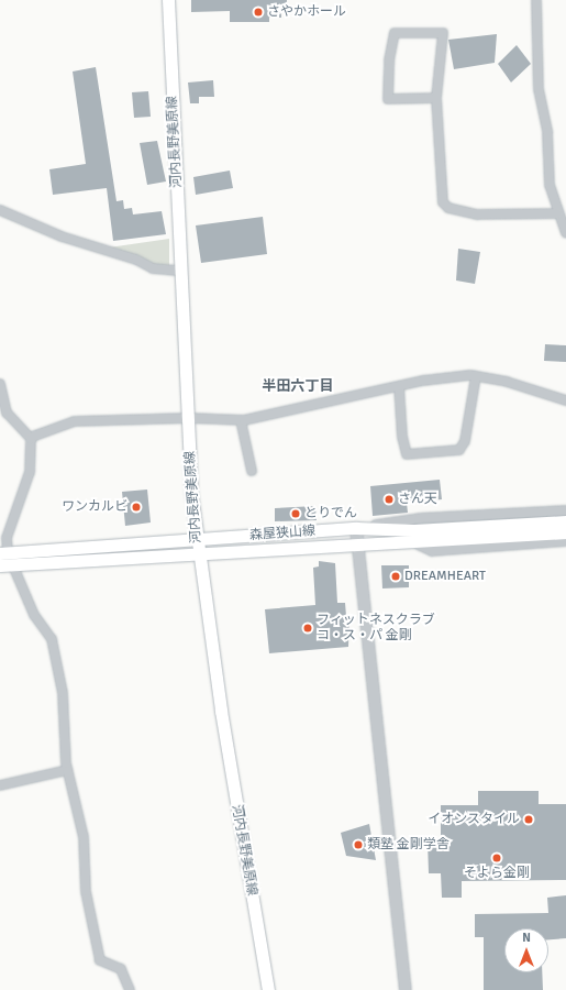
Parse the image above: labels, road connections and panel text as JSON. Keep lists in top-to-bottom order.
{
  "streets": {
    "main road": ["河内長野美原線", "森屋狭山線"]
  },
  "crossings": [
    ["河内長野美原線", "森屋狭山線"]
  ],
  "districts": ["半田六丁目"],
  "places": [
    "さやかホール",
    "さん天",
    "ワンカルビ",
    "とりでん",
    "DREAMHEART",
    "フィットネスクラブ コ・ス・パ 金剛",
    "イオンスタイル",
    "類塾 金剛学舎",
    "そよら金剛"
  ],
  "north": "top"
}
